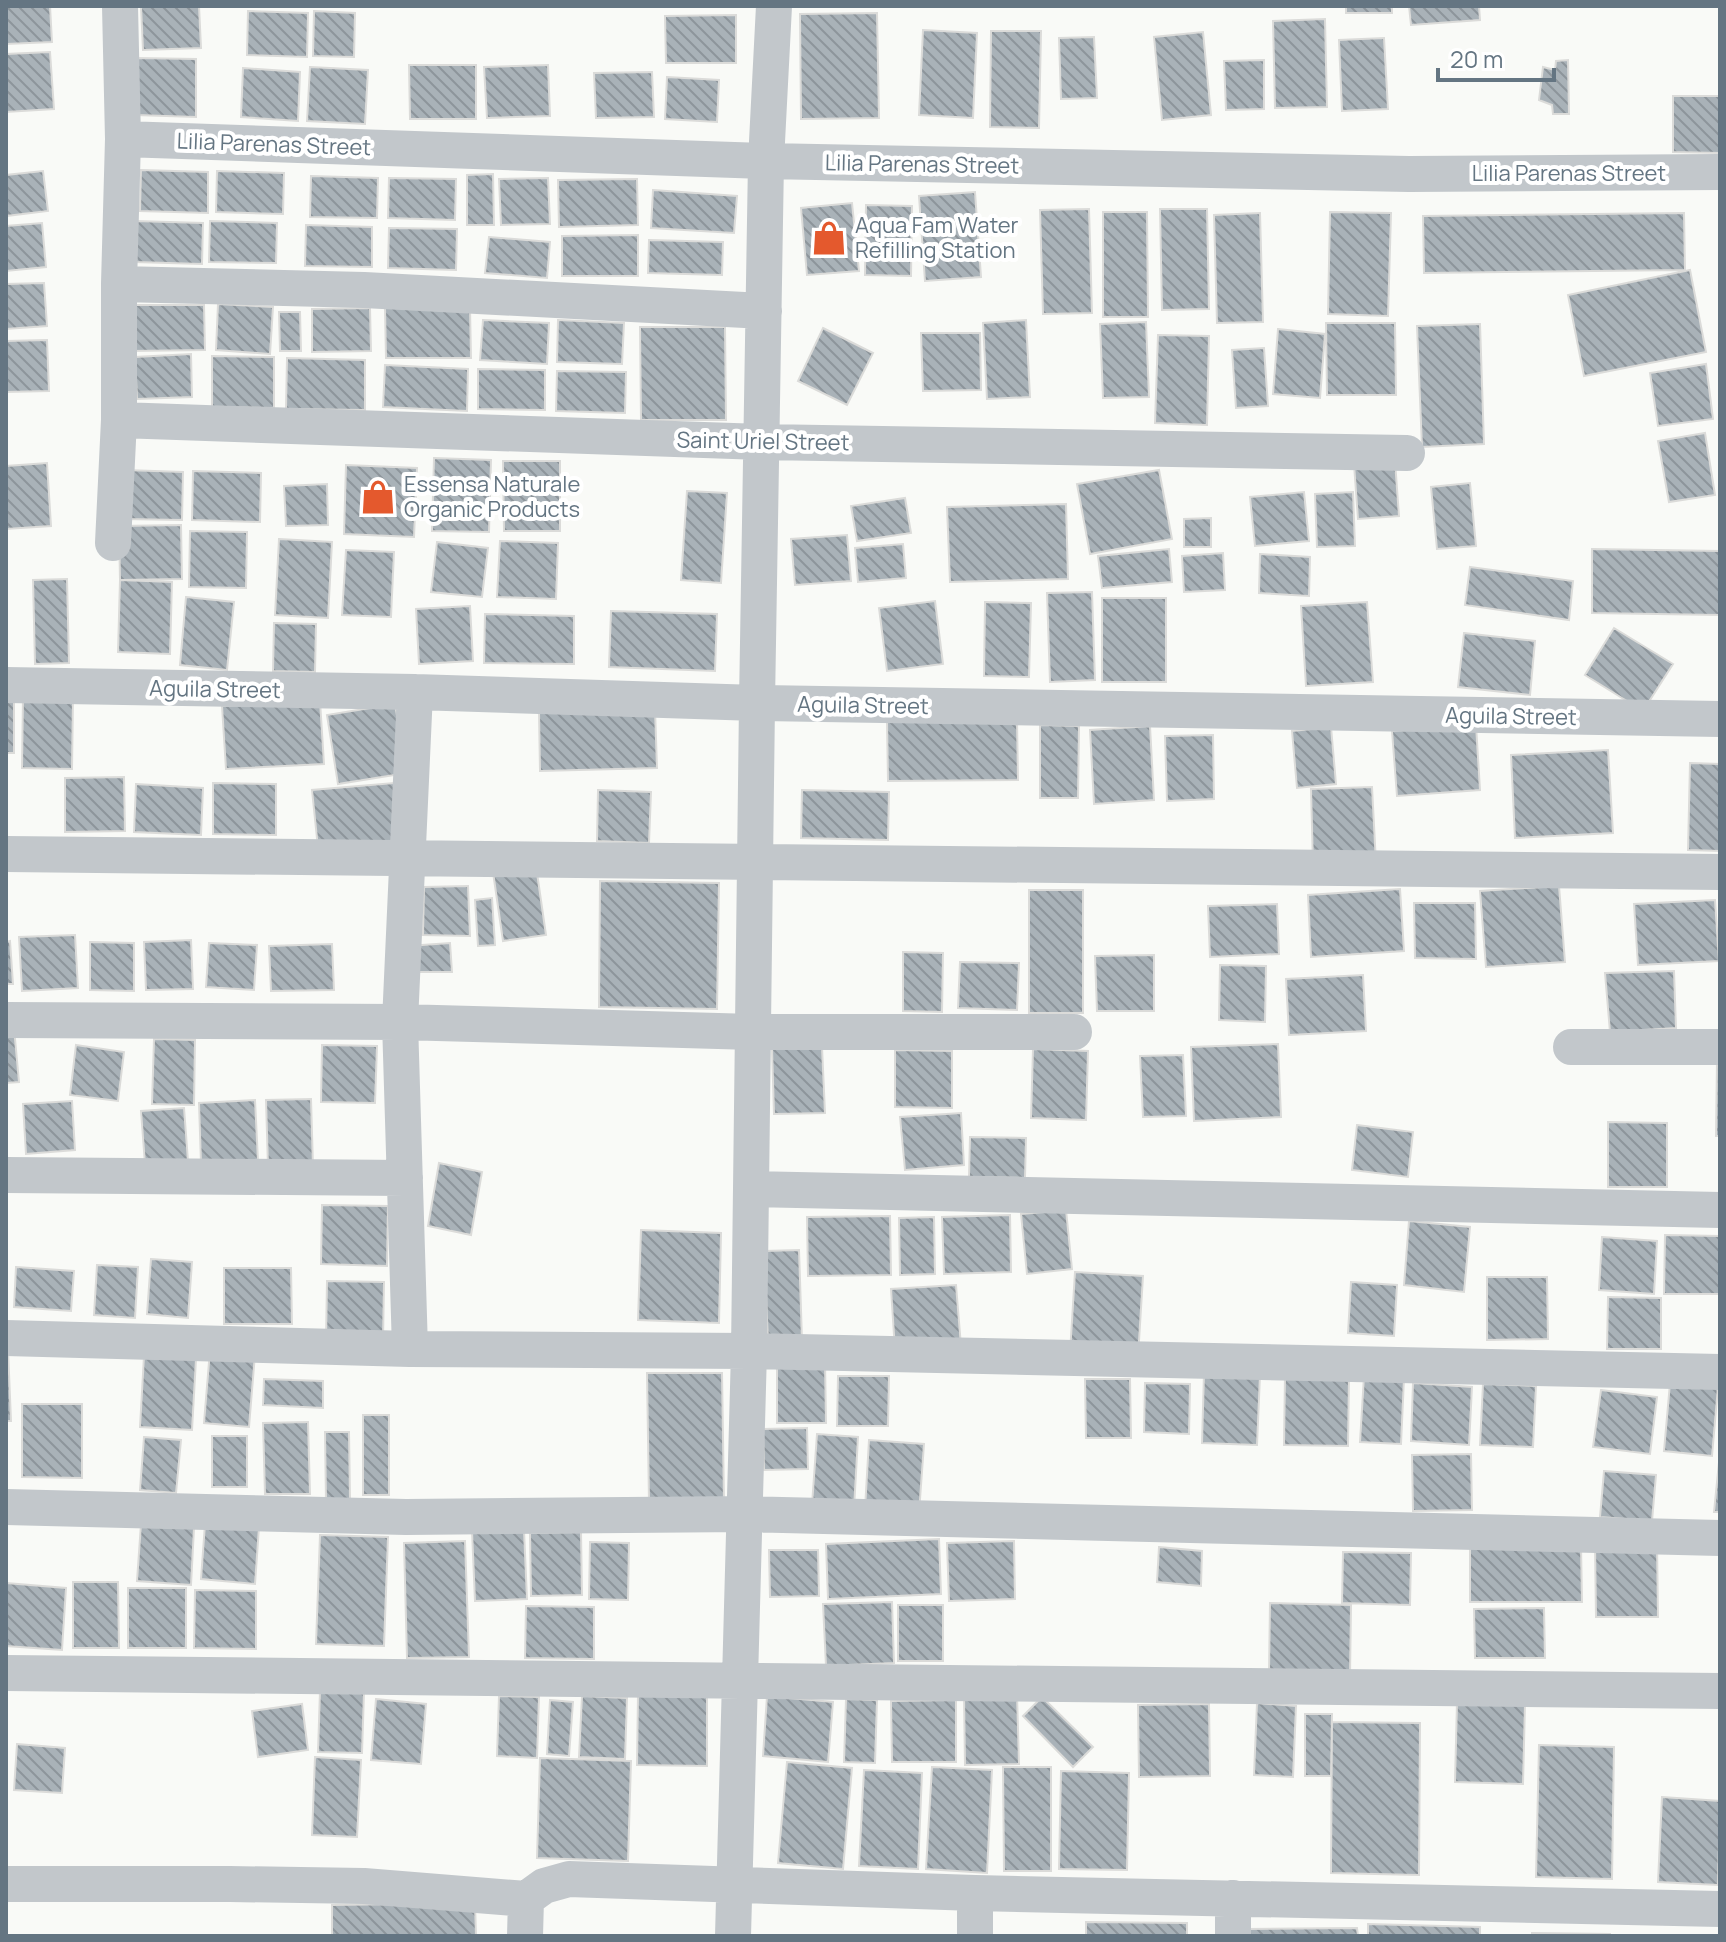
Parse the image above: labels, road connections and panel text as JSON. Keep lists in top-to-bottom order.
{
  "streets": {
    "street": ["Lilia Parenas Street", "Saint Uriel Street", "Aguila Street"]
  },
  "places": {
    "shop": ["Aqua Fam Water Refilling Station", "Essensa Naturale Organic Products"]
  },
  "scale_bar": "20 m"
}
